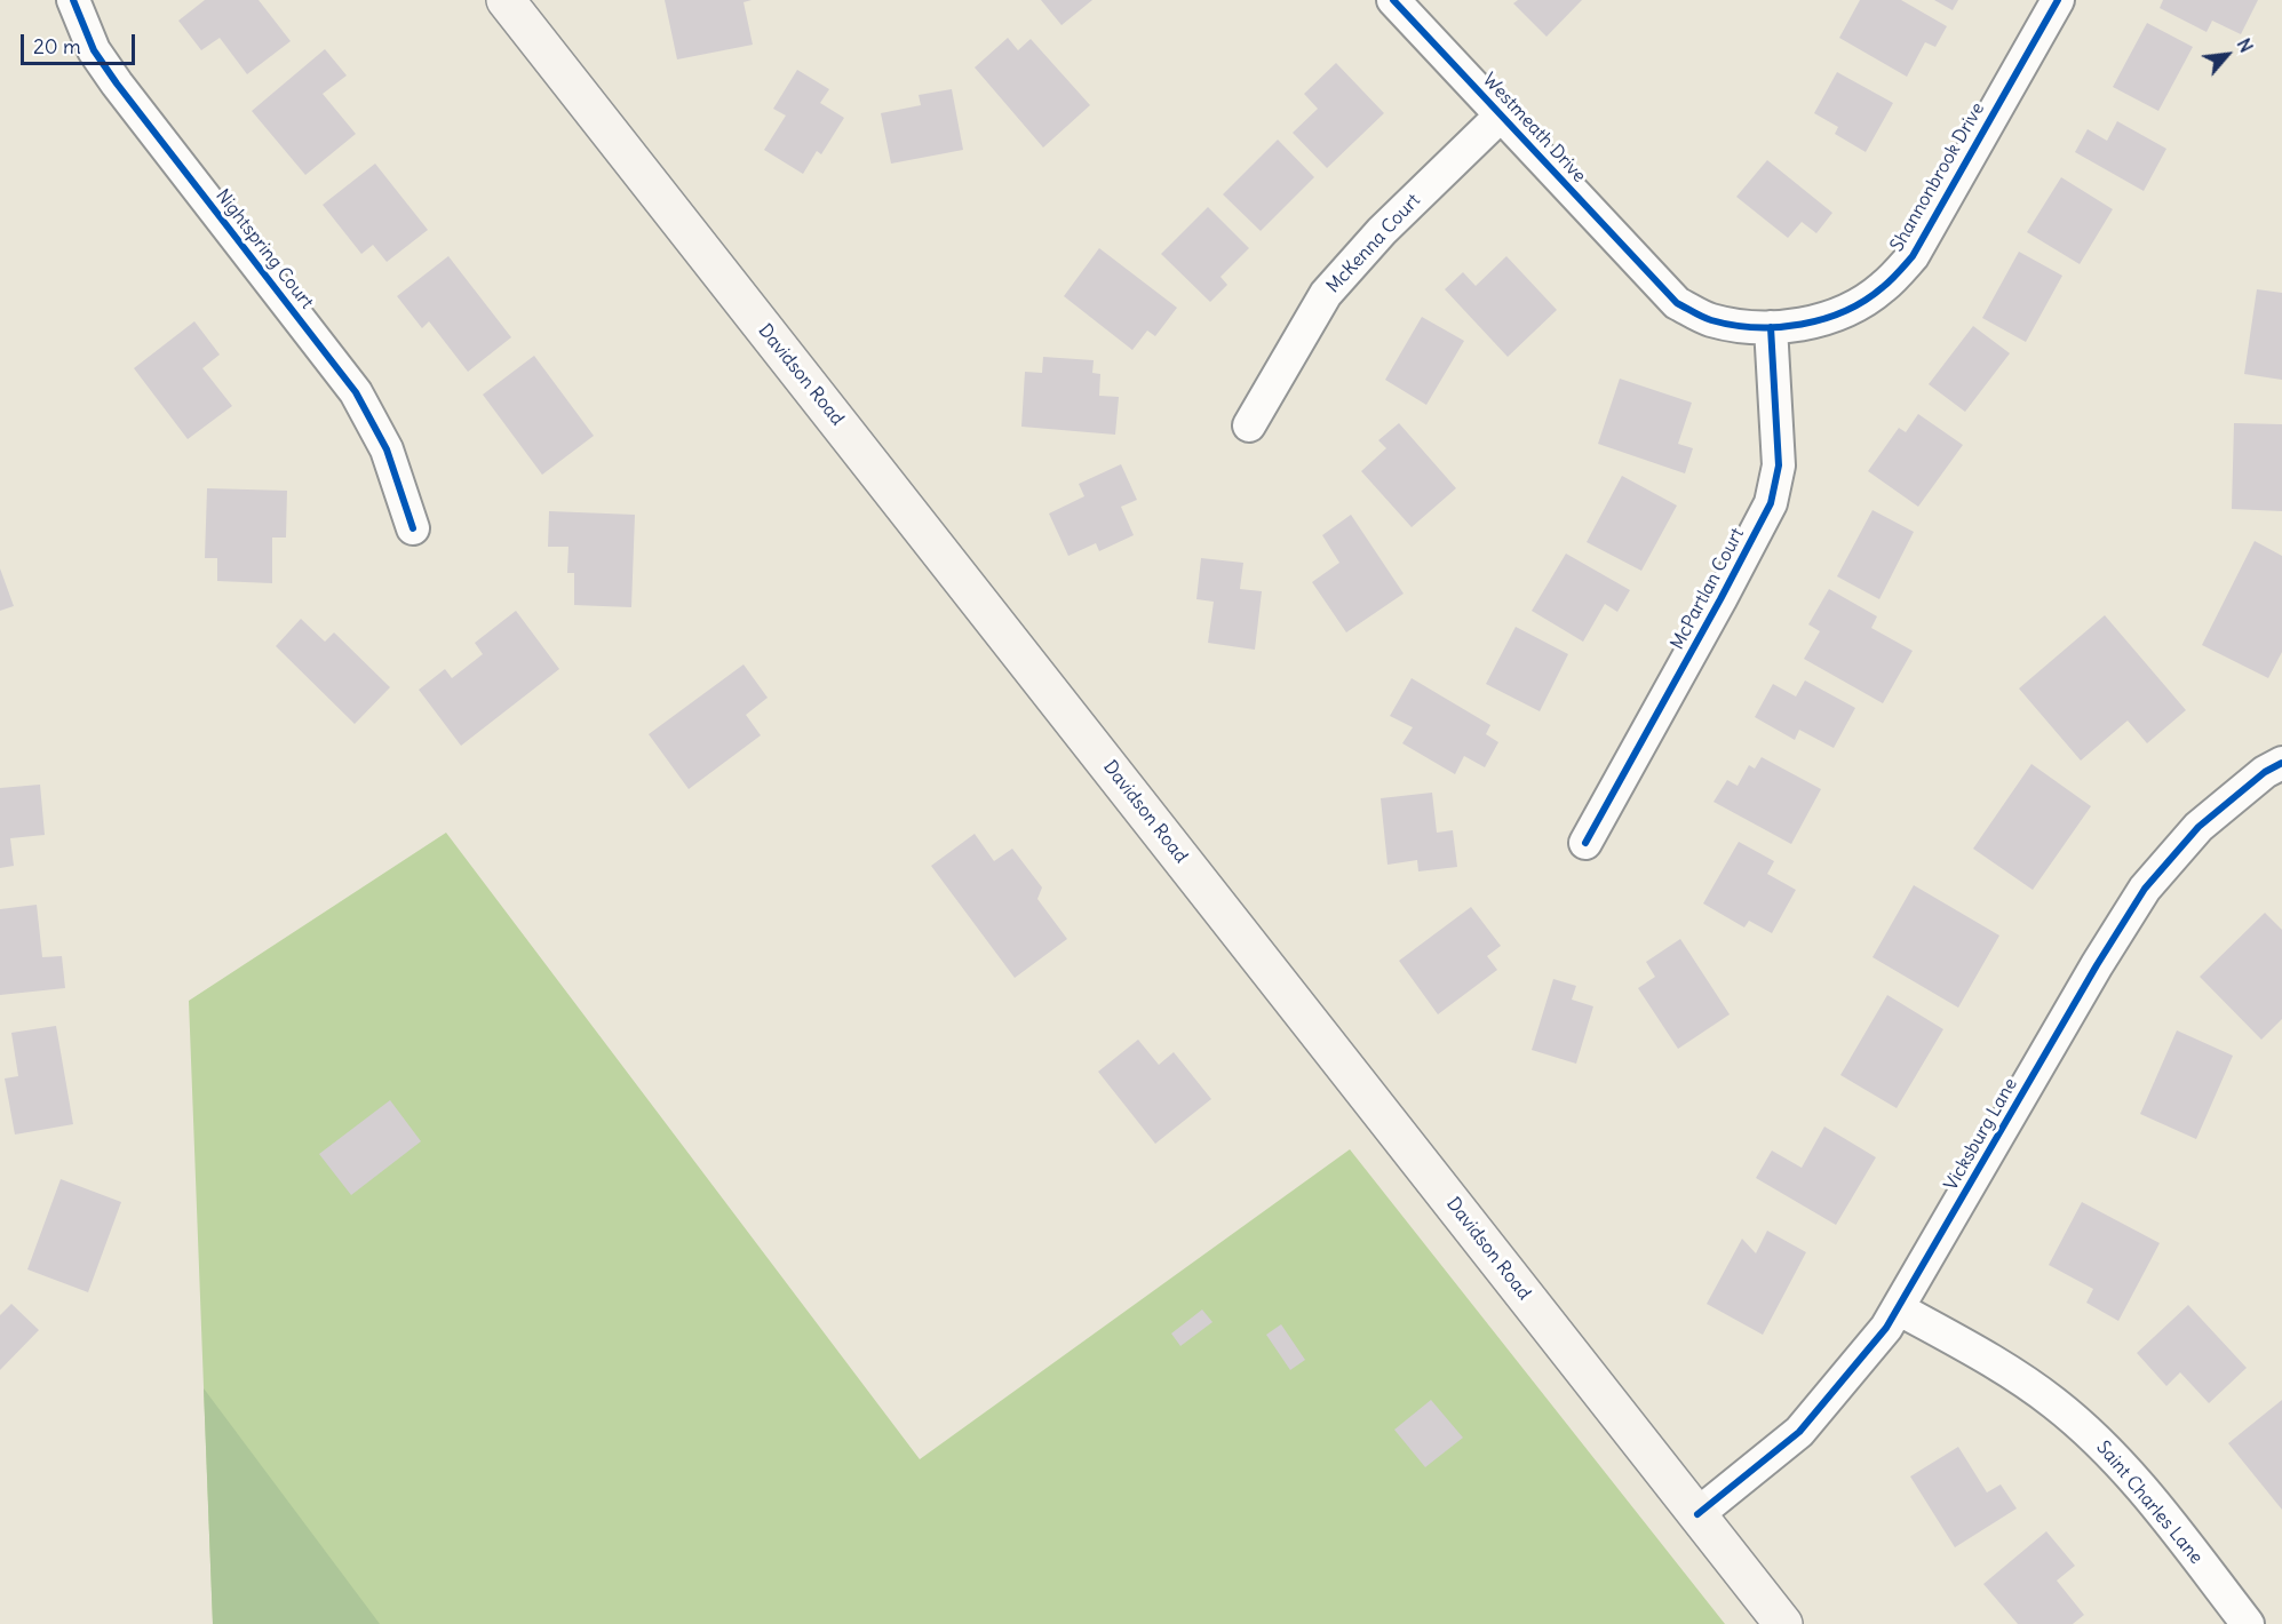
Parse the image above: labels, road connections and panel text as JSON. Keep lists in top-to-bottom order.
{
  "streets": {
    "main road": ["Davidson Road"],
    "street": [
      "Westmeath Drive",
      "Shannonbrook Drive",
      "McKenna Court",
      "Nightspring Court",
      "McPartlan Court",
      "Vicksburg Lane",
      "Saint Charles Lane"
    ]
  },
  "crossings": [
    ["Westmeath Drive", "Shannonbrook Drive"],
    ["Westmeath Drive", "McKenna Court"],
    ["Shannonbrook Drive", "McPartlan Court"],
    ["Davidson Road", "Vicksburg Lane"],
    ["Vicksburg Lane", "Saint Charles Lane"]
  ],
  "scale_bar": "20 m",
  "north": "top right"
}
